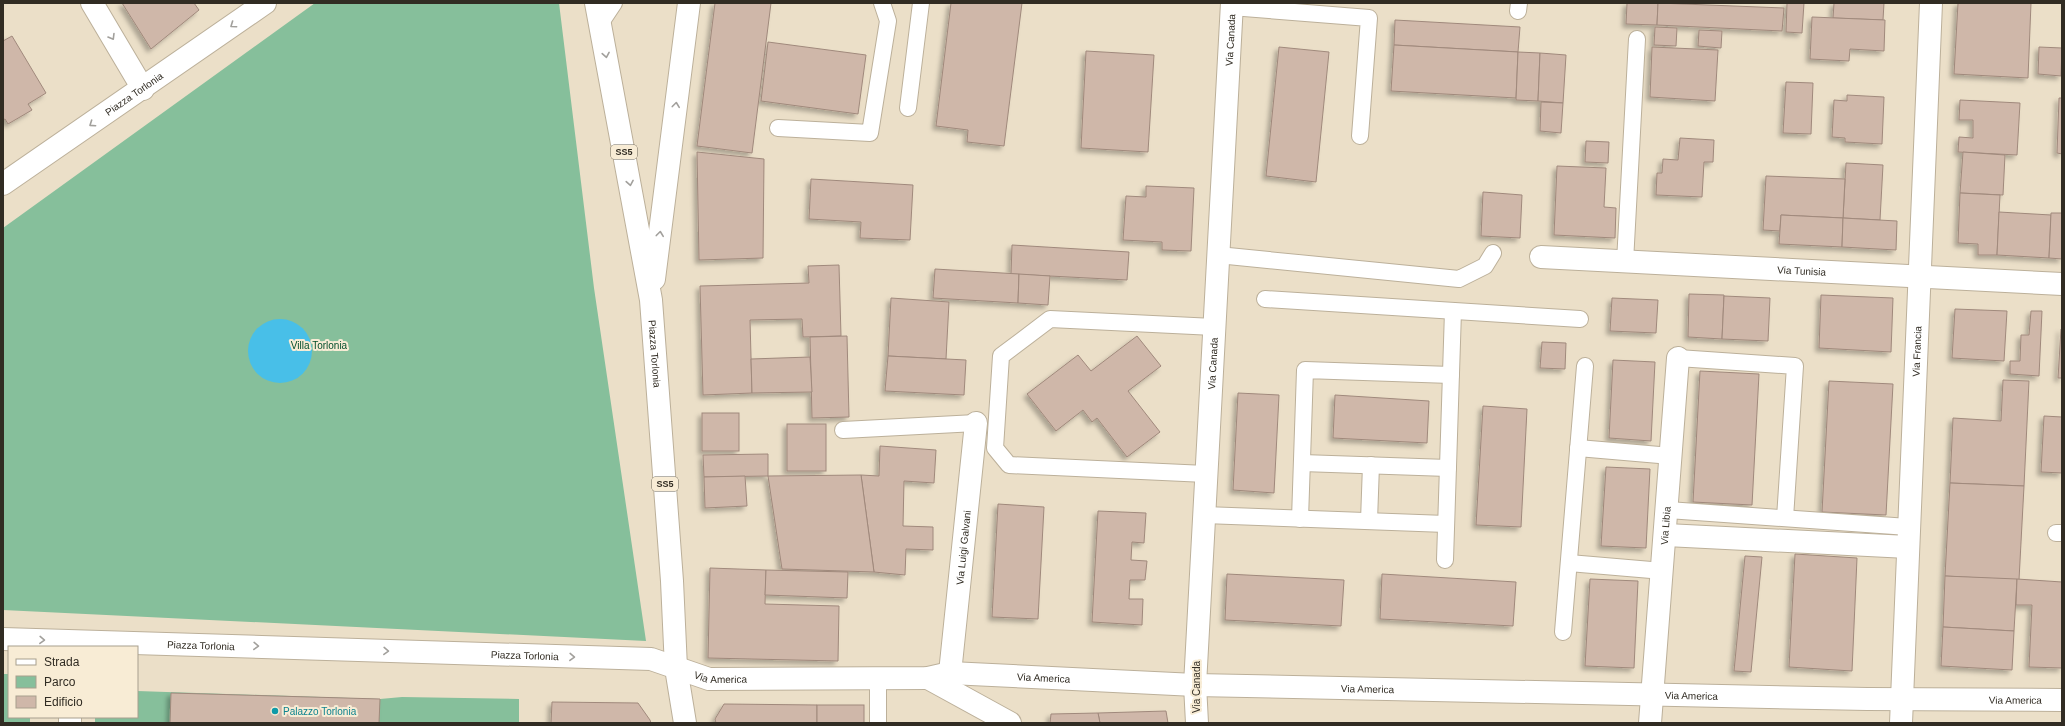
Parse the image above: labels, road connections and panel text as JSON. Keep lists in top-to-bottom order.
{
  "streets": {
    "street": [
      "Via Canada",
      "Piazza Torlonia",
      "SS5",
      "Via Tunisia",
      "Via Francia",
      "Via Libia",
      "Via Luigi Galvani",
      "Via America"
    ]
  },
  "crossings": [
    ["Via Canada", "Via America"],
    ["Piazza Torlonia", "SS5"],
    ["Piazza Torlonia", "Via America"],
    ["SS5", "Via America"],
    ["Via Tunisia", "Via Francia"],
    ["Via Francia", "Via America"],
    ["Via Libia", "Via America"],
    ["Via Luigi Galvani", "Via America"]
  ],
  "parks": ["Villa Torlonia"],
  "places": ["Palazzo Torlonia"],
  "legend": ["Strada", "Parco", "Edificio"]
}
